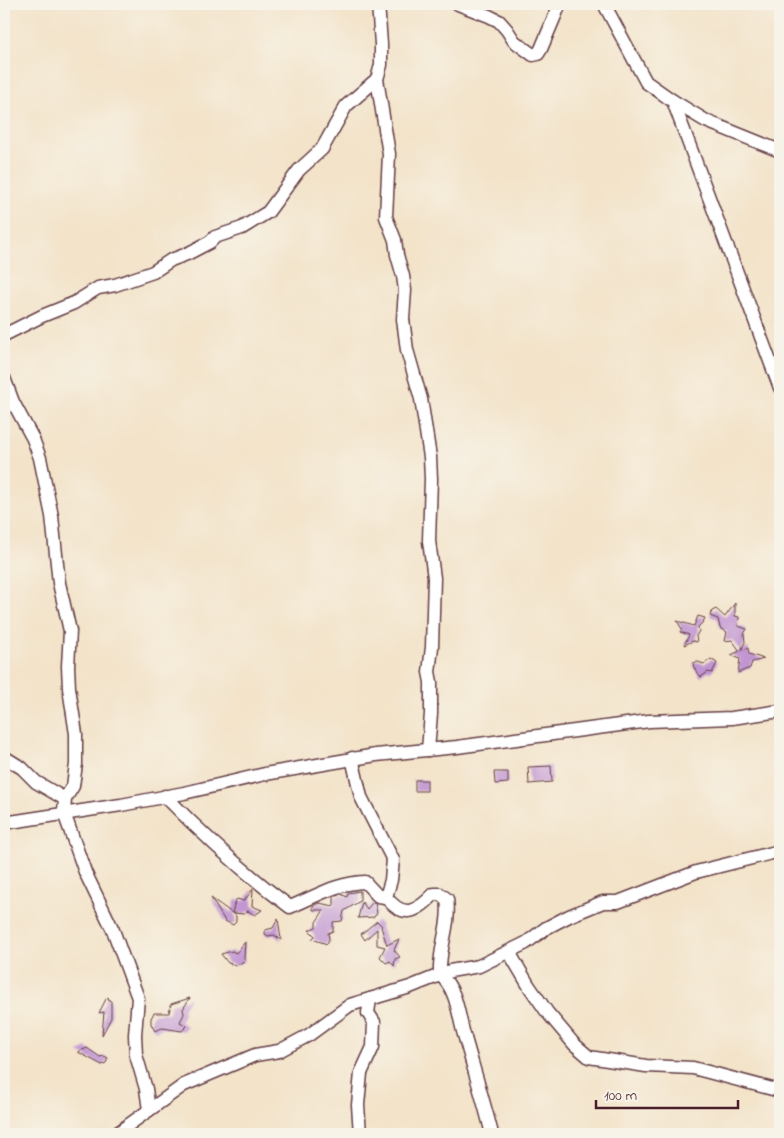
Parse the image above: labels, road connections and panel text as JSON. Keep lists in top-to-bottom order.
{
  "scale_bar": "100 m"
}
